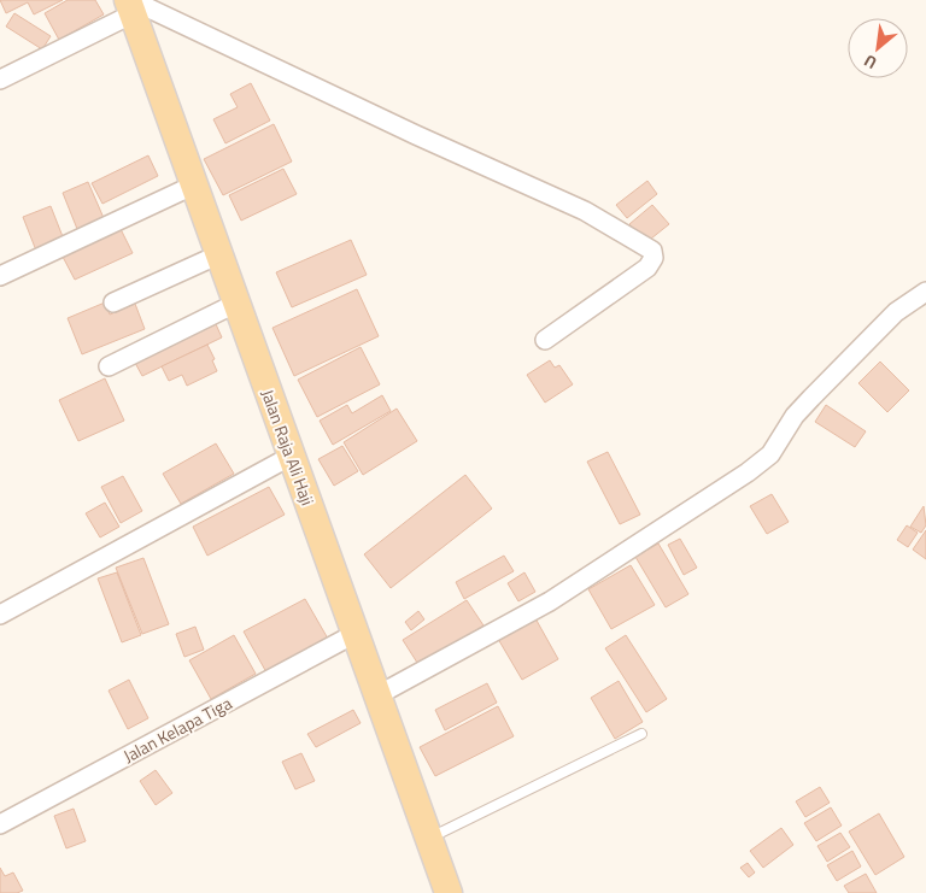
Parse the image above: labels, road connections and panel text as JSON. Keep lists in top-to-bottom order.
{
  "streets": {
    "main road": ["Jalan Raja Ali Haji"],
    "street": ["Jalan Kelapa Tiga"]
  },
  "crossings": [
    ["Jalan Raja Ali Haji", "Jalan Kelapa Tiga"]
  ],
  "north": "bottom left"
}
